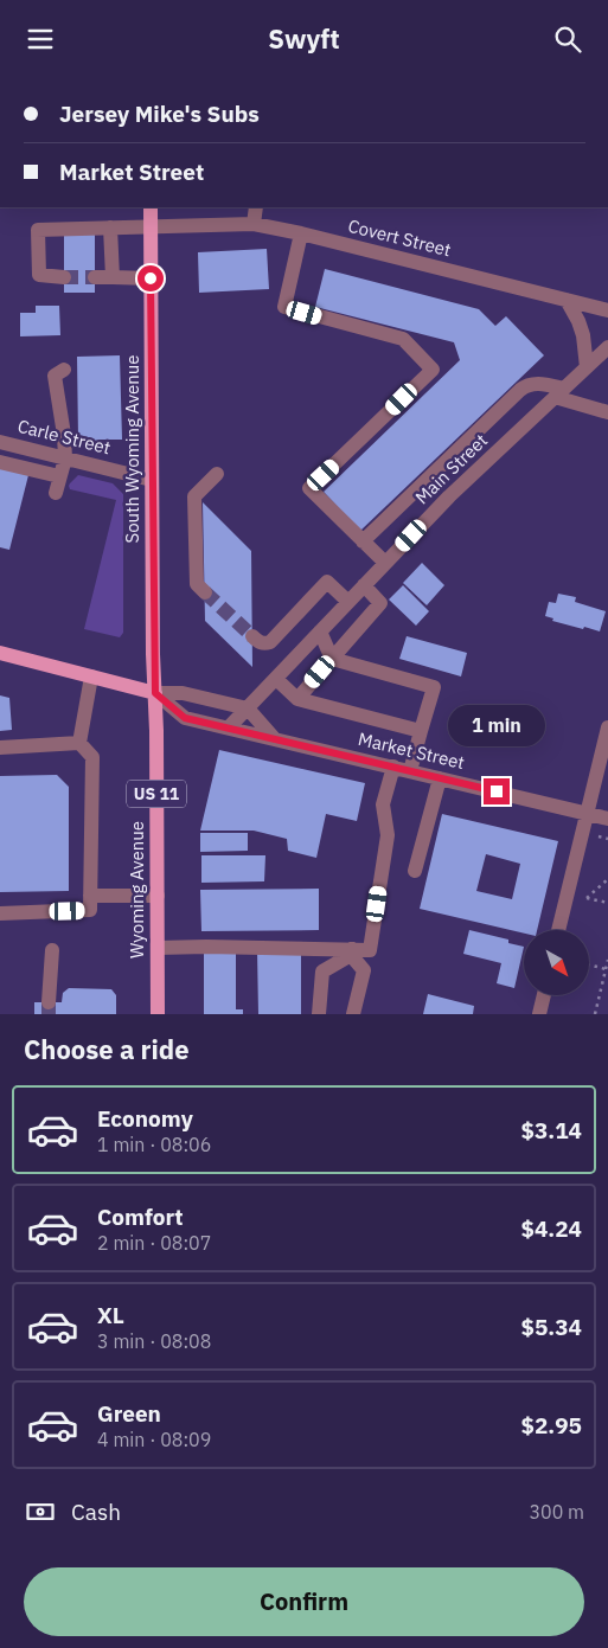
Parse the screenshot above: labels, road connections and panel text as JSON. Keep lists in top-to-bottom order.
{
  "streets": {
    "main road": [
      "South Wyoming Avenue",
      "Market Street",
      "US 11",
      "Wyoming Avenue"
    ],
    "street": ["Covert Street", "Carle Street", "Main Street"]
  },
  "crossings": [
    ["Covert Street", "South Wyoming Avenue"],
    ["Carle Street", "South Wyoming Avenue"],
    ["South Wyoming Avenue", "Market Street"],
    ["South Wyoming Avenue", "Wyoming Avenue"],
    ["Main Street", "Market Street"],
    ["Market Street", "Wyoming Avenue"]
  ],
  "north": "bottom right",
  "page": {
    "header": "Swyft",
    "banner": ["Jersey Mike's Subs", "Market Street"],
    "bubble": "1 min",
    "heading": "Choose a ride",
    "list": [
      {
        "name": "Economy",
        "note": "1 min · 08:06",
        "value": "$3.14"
      },
      {
        "name": "Comfort",
        "note": "2 min · 08:07",
        "value": "$4.24"
      },
      {
        "name": "XL",
        "note": "3 min · 08:08",
        "value": "$5.34"
      },
      {
        "name": "Green",
        "note": "4 min · 08:09",
        "value": "$2.95"
      }
    ],
    "pay": ["Cash", "300 m"],
    "buttons": "Confirm"
  }
}
